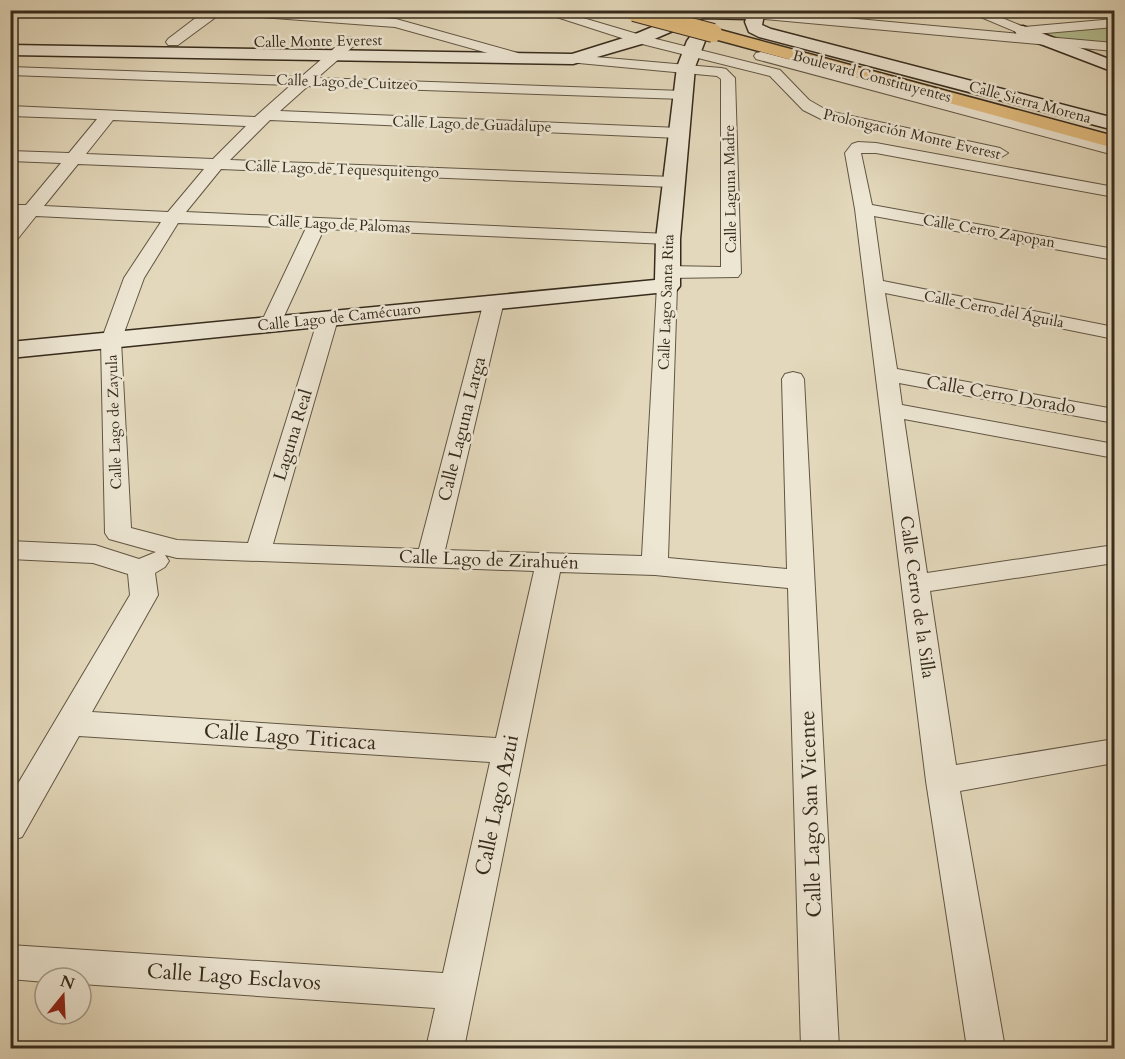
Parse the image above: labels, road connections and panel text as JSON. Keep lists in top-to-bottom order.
{
  "streets": {
    "highway": ["Boulevard Constituyentes"],
    "main road": [
      "Calle Monte Everest",
      "Calle Sierra Morena",
      "Calle Lago Santa Rita",
      "Calle Lago de Camécuaro"
    ],
    "street": [
      "Calle Lago de Cuitzeo",
      "Calle Lago de Guadalupe",
      "Prolongación Monte Everest",
      "Calle Lago de Tequesquitengo",
      "Calle Laguna Madre",
      "Calle Lago de Palomas",
      "Calle Cerro Zapopan",
      "Calle Cerro del Águila",
      "Calle Cerro Dorado",
      "Calle Lago de Zayula",
      "Calle Laguna Larga",
      "Laguna Real",
      "Calle Lago de Zirahuén",
      "Calle Cerro de la Silla",
      "Calle Lago Titicaca",
      "Calle Lago Azui",
      "Calle Lago San Vicente",
      "Calle Lago Esclavos"
    ]
  },
  "crossings": [
    ["Calle Monte Everest", "Boulevard Constituyentes"],
    ["Calle Monte Everest", "Prolongación Monte Everest"],
    ["Calle Monte Everest", "Calle Laguna Madre"],
    ["Calle Monte Everest", "Calle Lago Santa Rita"],
    ["Calle Monte Everest", "Calle Lago de Zayula"],
    ["Boulevard Constituyentes", "Prolongación Monte Everest"],
    ["Boulevard Constituyentes", "Calle Lago Santa Rita"],
    ["Calle Lago de Cuitzeo", "Calle Lago Santa Rita"],
    ["Calle Lago de Cuitzeo", "Calle Lago de Zayula"],
    ["Calle Lago de Guadalupe", "Calle Lago Santa Rita"],
    ["Calle Lago de Guadalupe", "Calle Lago de Zayula"],
    ["Prolongación Monte Everest", "Calle Lago Santa Rita"],
    ["Calle Lago de Tequesquitengo", "Calle Lago Santa Rita"],
    ["Calle Lago de Tequesquitengo", "Calle Lago de Zayula"],
    ["Calle Laguna Madre", "Calle Lago Santa Rita"],
    ["Calle Laguna Madre", "Calle Lago de Camécuaro"],
    ["Calle Lago de Palomas", "Calle Lago Santa Rita"],
    ["Calle Lago de Palomas", "Calle Lago de Zayula"],
    ["Calle Cerro Zapopan", "Calle Cerro de la Silla"],
    ["Calle Lago Santa Rita", "Calle Lago de Camécuaro"],
    ["Calle Lago Santa Rita", "Calle Lago de Zirahuén"],
    ["Calle Cerro del Águila", "Calle Cerro de la Silla"],
    ["Calle Lago de Camécuaro", "Calle Lago de Zayula"],
    ["Calle Lago de Camécuaro", "Calle Laguna Larga"],
    ["Calle Lago de Camécuaro", "Laguna Real"],
    ["Calle Cerro Dorado", "Calle Cerro de la Silla"],
    ["Calle Lago de Zayula", "Calle Lago de Zirahuén"],
    ["Calle Laguna Larga", "Calle Lago de Zirahuén"],
    ["Laguna Real", "Calle Lago de Zirahuén"],
    ["Calle Lago de Zirahuén", "Calle Lago Azui"],
    ["Calle Lago de Zirahuén", "Calle Lago San Vicente"],
    ["Calle Lago Titicaca", "Calle Lago Azui"],
    ["Calle Lago Azui", "Calle Lago Esclavos"]
  ],
  "north": "top"
}
